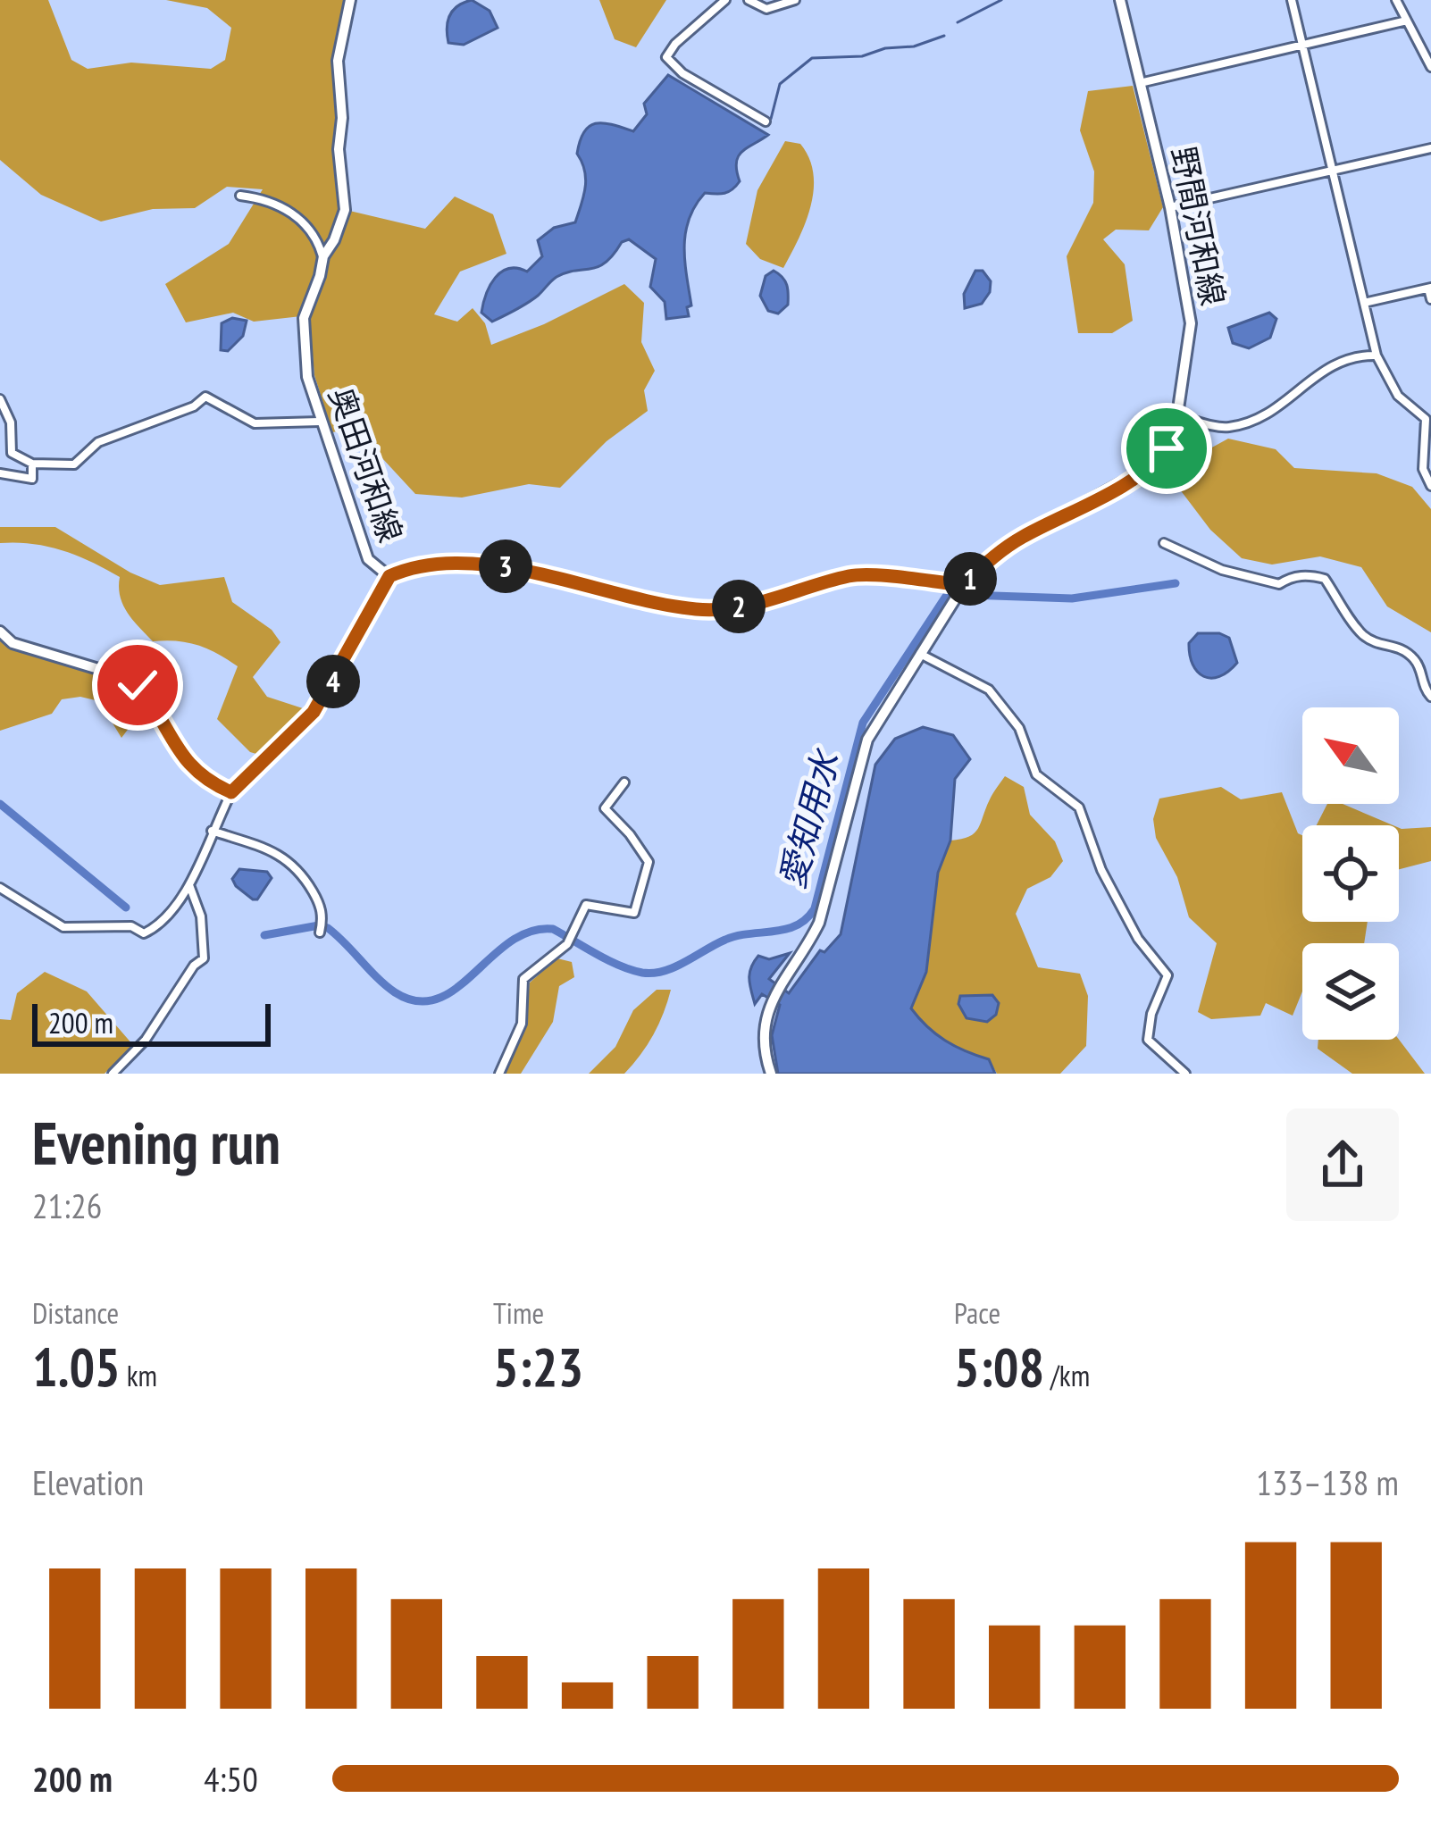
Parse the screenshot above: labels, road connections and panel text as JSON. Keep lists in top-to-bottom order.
{
  "streets": {
    "main road": ["野間河和線", "奥田河和線"]
  },
  "water": ["愛知用水"],
  "scale_bar": "200 m",
  "north": "top left",
  "page": {
    "pins": [
      "3",
      "1",
      "2",
      "4"
    ],
    "scale": "200 m",
    "heading": ["Evening run", "21:26"],
    "stats": [
      ["Distance", "1.05 km"],
      ["Time", "5:23"],
      ["Pace", "5:08 /km"]
    ],
    "chart": ["Elevation", "133–138 m"],
    "list": [
      {
        "name": "200 m",
        "note": "4:50"
      }
    ]
  }
}
